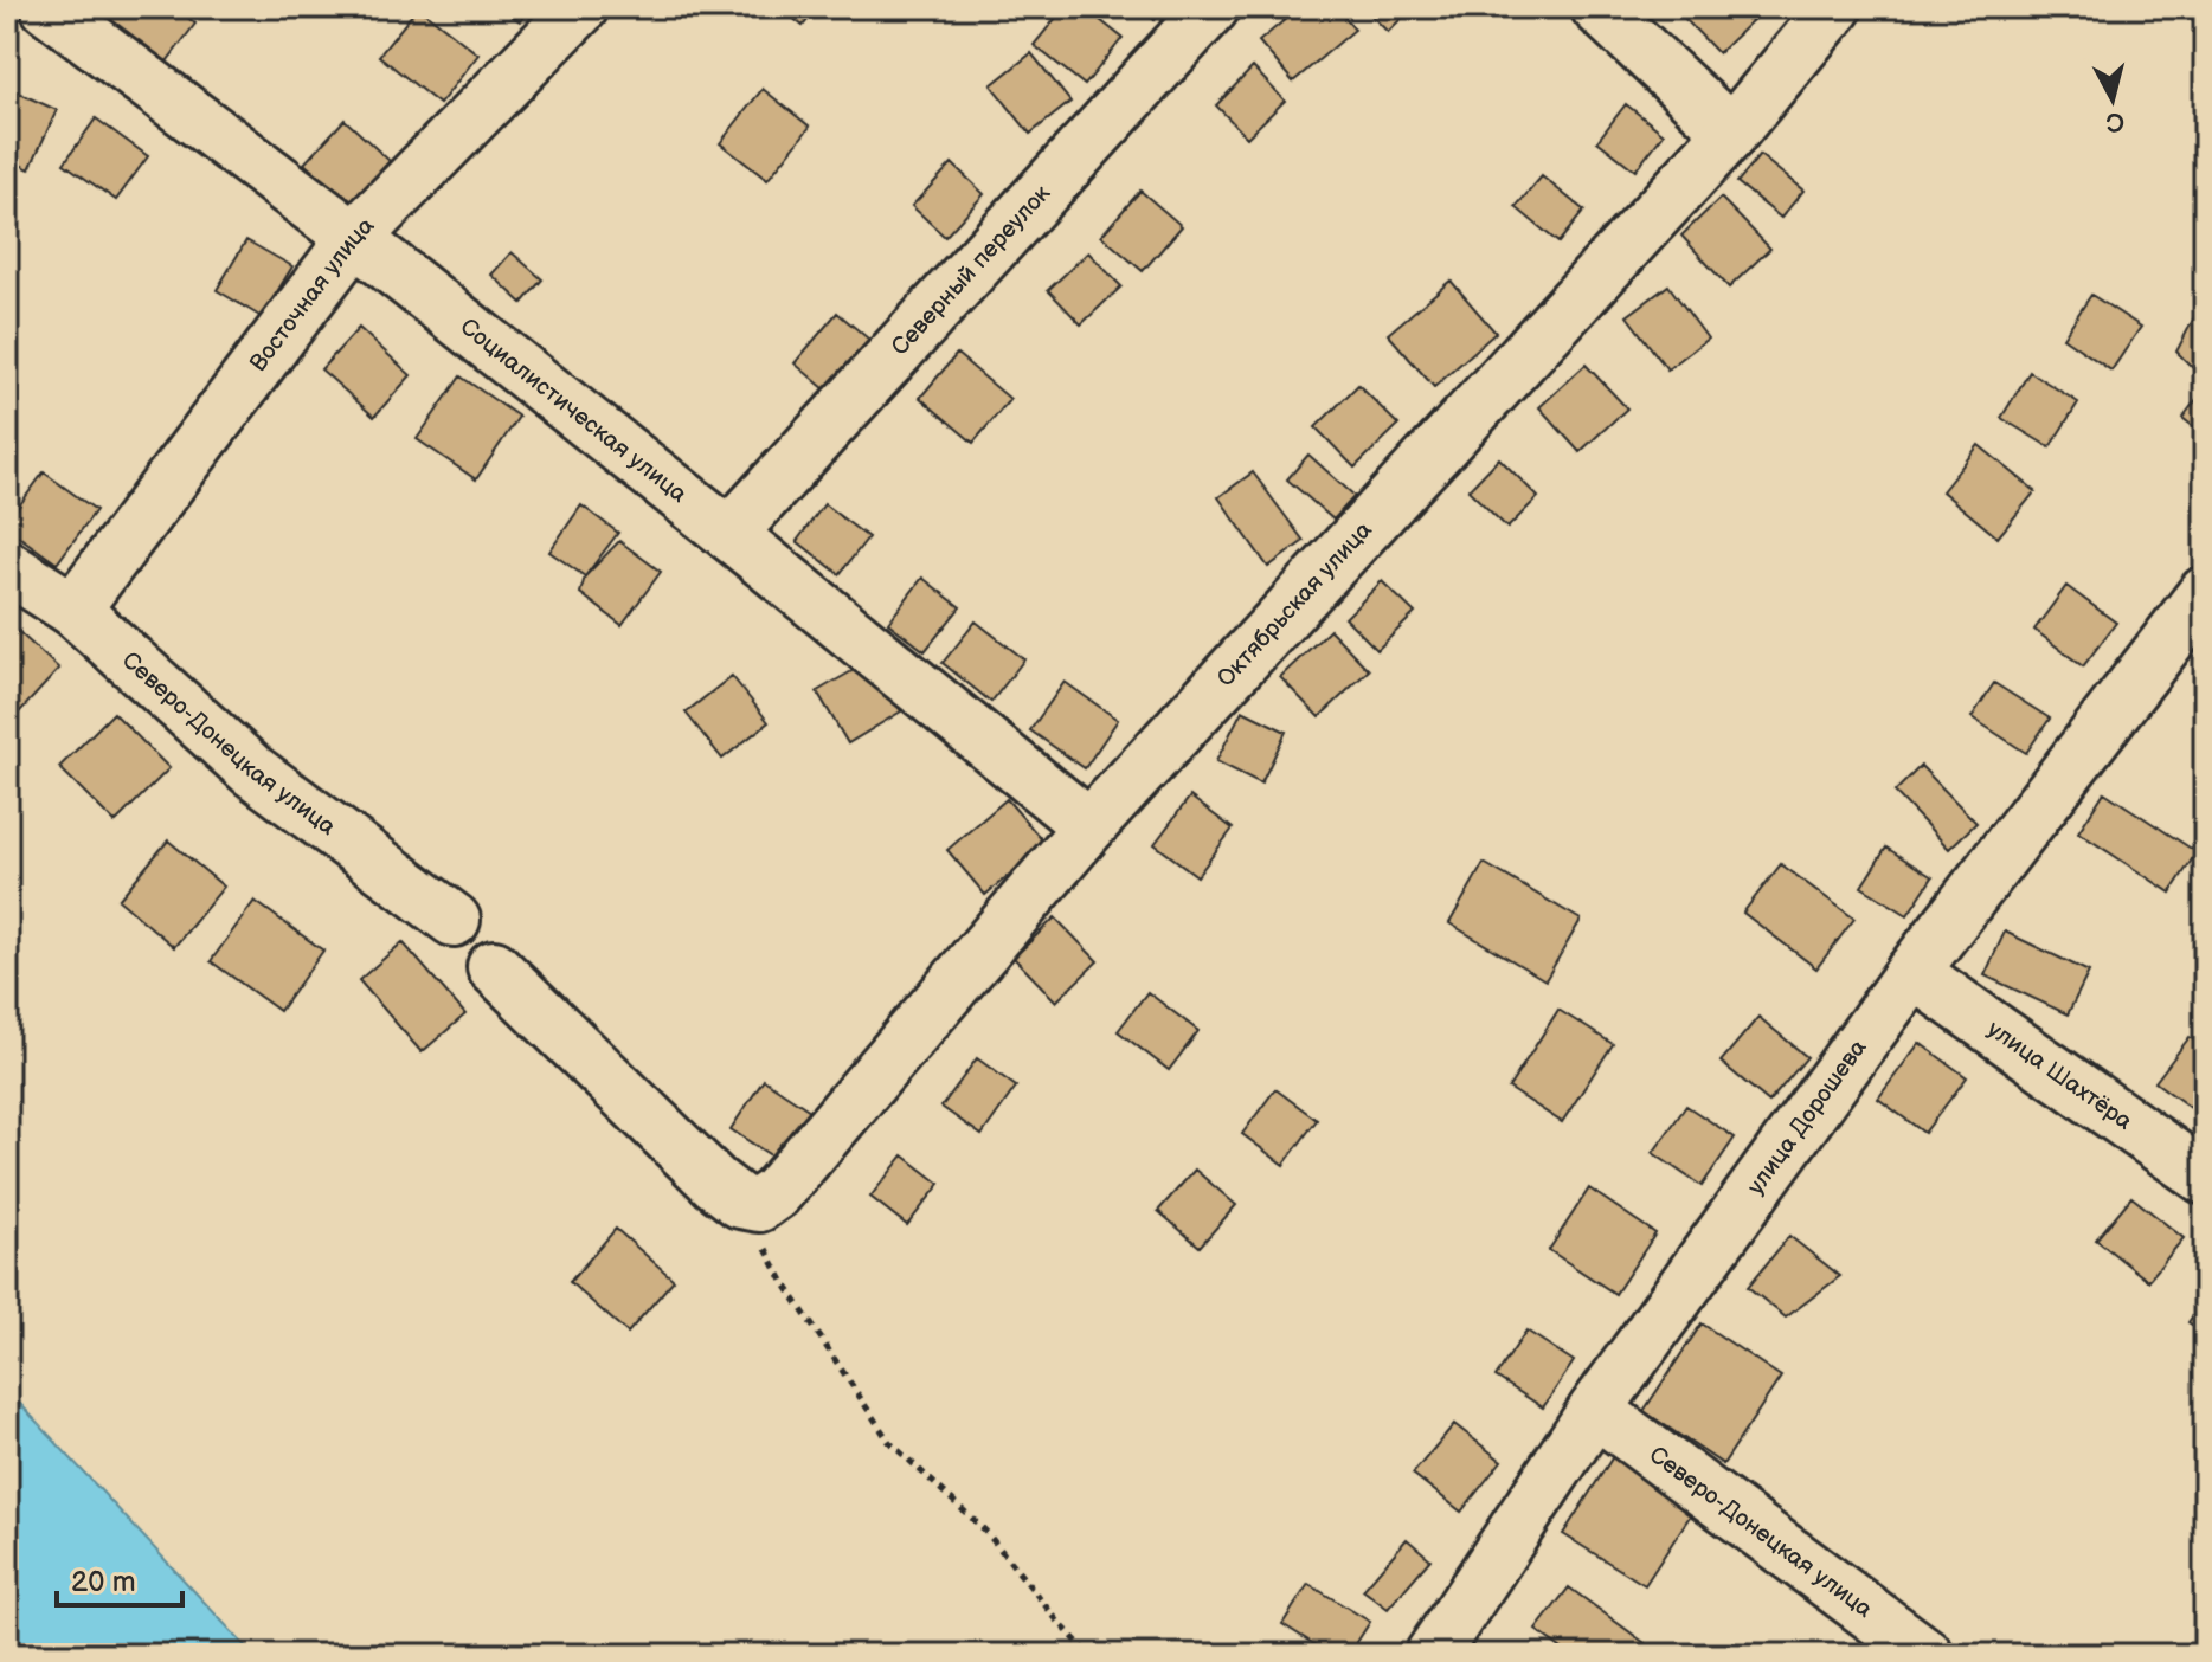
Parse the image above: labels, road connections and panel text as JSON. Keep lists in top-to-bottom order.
{
  "streets": {
    "street": [
      "Северный переулок",
      "Восточная улица",
      "Социалистическая улица",
      "Октябрьская улица",
      "Северо-Донецкая улица",
      "улица Шахтёра",
      "улица Дорошева"
    ]
  },
  "crossings": [
    ["Северный переулок", "Социалистическая улица"],
    ["Восточная улица", "Социалистическая улица"],
    ["Восточная улица", "Северо-Донецкая улица"],
    ["Социалистическая улица", "Октябрьская улица"],
    ["Северо-Донецкая улица", "улица Дорошева"],
    ["улица Шахтёра", "улица Дорошева"]
  ],
  "scale_bar": "20 m",
  "north": "bottom"
}
